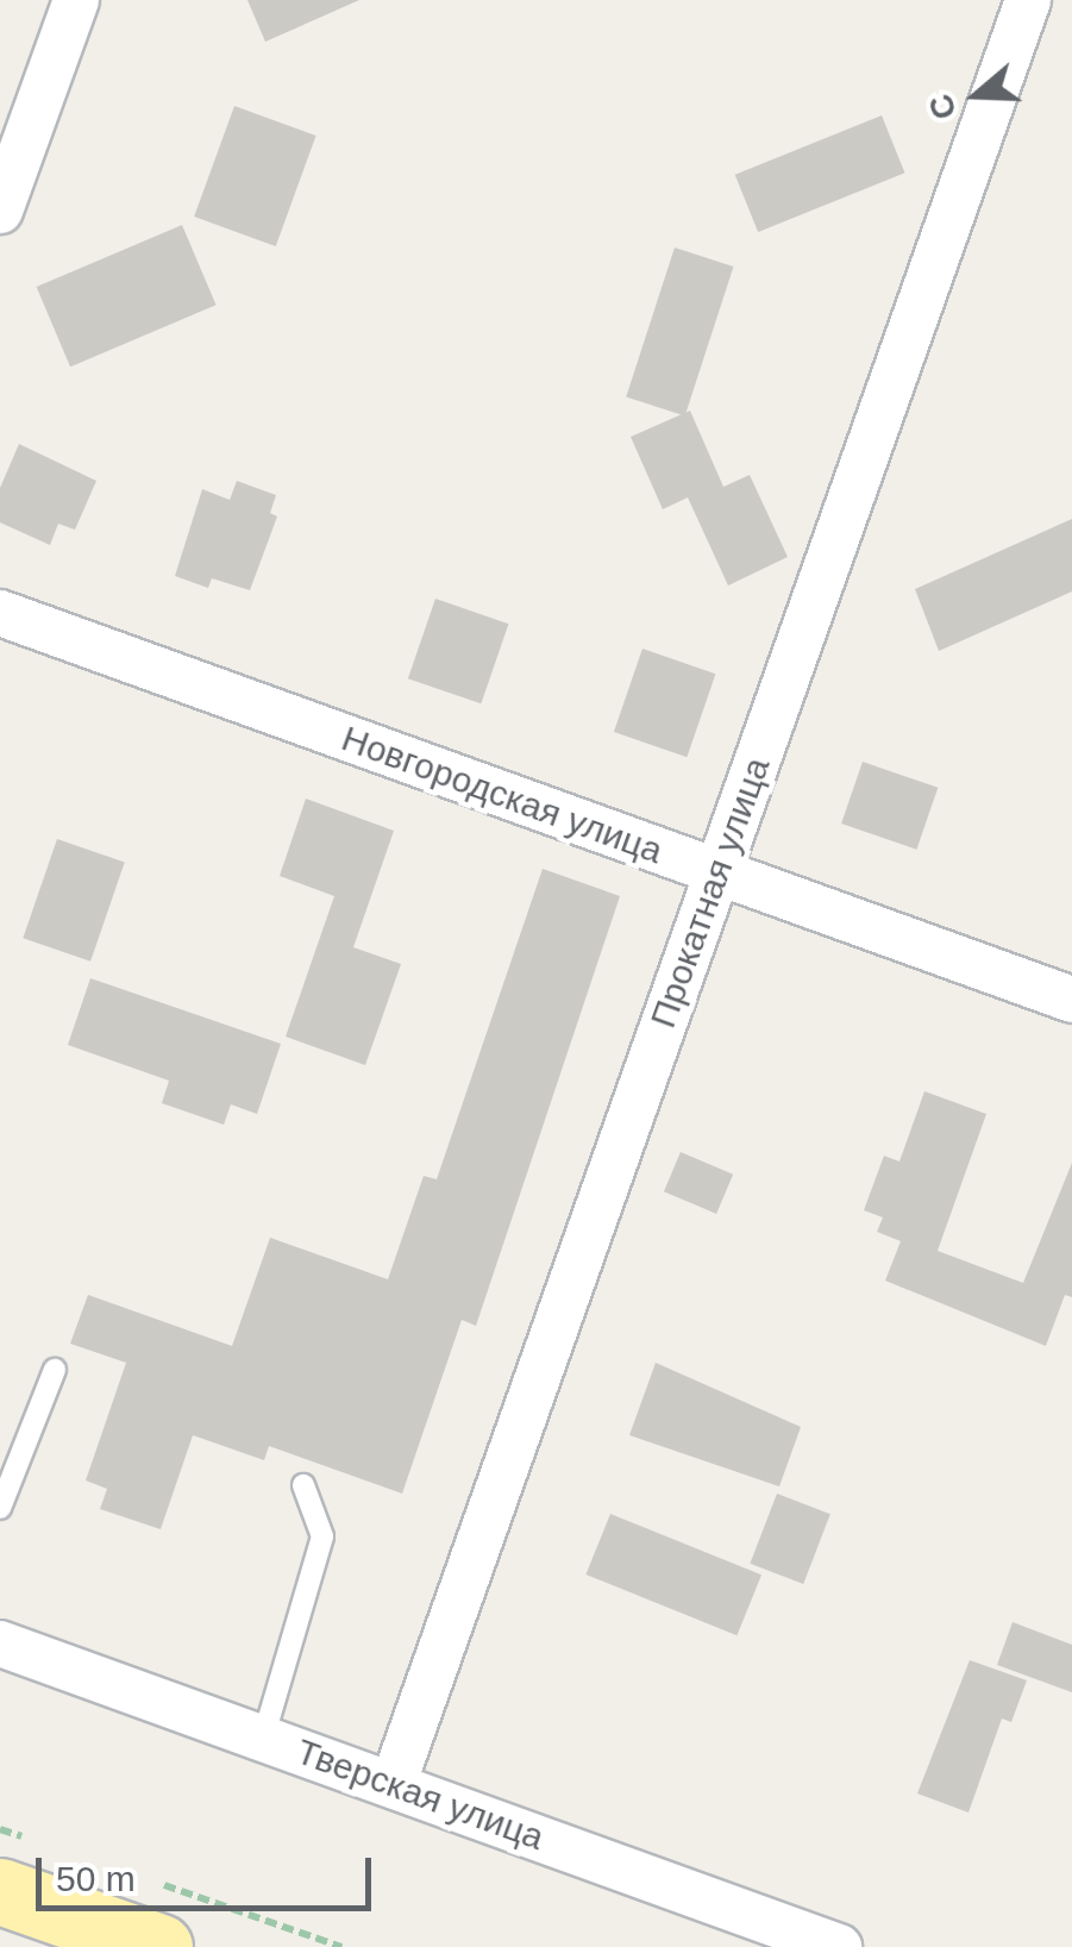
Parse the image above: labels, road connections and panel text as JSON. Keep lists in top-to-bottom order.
{
  "streets": {
    "street": ["Новгородская улица", "Прокатная улица", "Тверская улица"]
  },
  "crossings": [
    ["Новгородская улица", "Прокатная улица"],
    ["Прокатная улица", "Тверская улица"]
  ],
  "scale_bar": "50 m",
  "north": "left"
}
